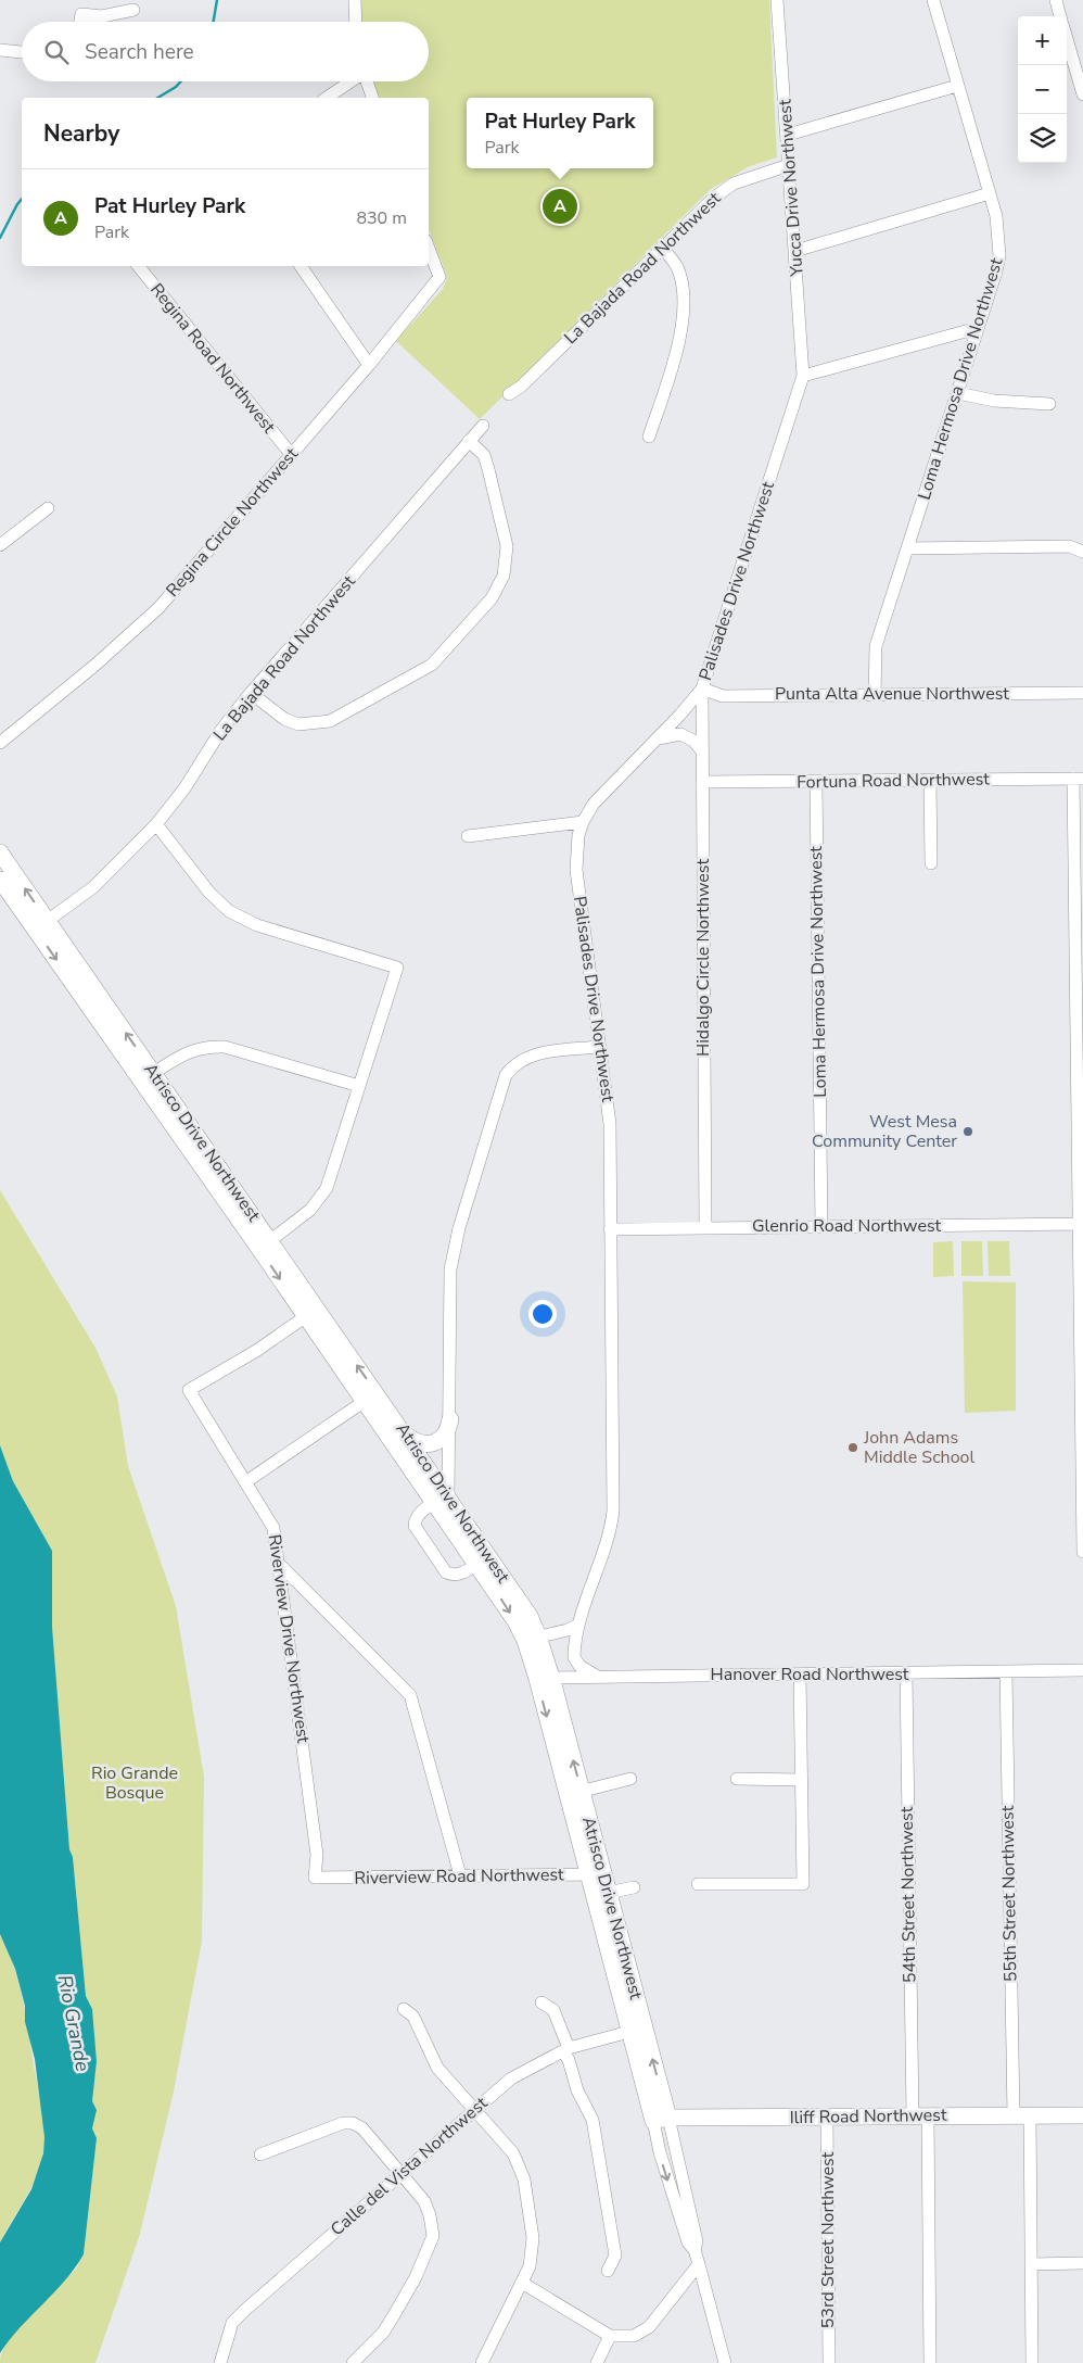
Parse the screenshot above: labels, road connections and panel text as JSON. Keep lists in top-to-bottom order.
{
  "streets": {
    "main road": ["Atrisco Drive Northwest", "Iliff Road Northwest"],
    "street": [
      "Yucca Drive Northwest",
      "La Bajada Road Northwest",
      "Regina Road Northwest",
      "Loma Hermosa Drive Northwest",
      "Regina Circle Northwest",
      "Palisades Drive Northwest",
      "Punta Alta Avenue Northwest",
      "Fortuna Road Northwest",
      "Hidalgo Circle Northwest",
      "Glenrio Road Northwest",
      "Riverview Drive Northwest",
      "Hanover Road Northwest",
      "Riverview Road Northwest",
      "55th Street Northwest",
      "54th Street Northwest",
      "Calle del Vista Northwest",
      "53rd Street Northwest"
    ]
  },
  "crossings": [
    ["Yucca Drive Northwest", "La Bajada Road Northwest"],
    ["Yucca Drive Northwest", "Palisades Drive Northwest"],
    ["La Bajada Road Northwest", "Atrisco Drive Northwest"],
    ["Regina Road Northwest", "Regina Circle Northwest"],
    ["Loma Hermosa Drive Northwest", "Punta Alta Avenue Northwest"],
    ["Loma Hermosa Drive Northwest", "Fortuna Road Northwest"],
    ["Loma Hermosa Drive Northwest", "Glenrio Road Northwest"],
    ["Palisades Drive Northwest", "Punta Alta Avenue Northwest"],
    ["Palisades Drive Northwest", "Hidalgo Circle Northwest"],
    ["Palisades Drive Northwest", "Glenrio Road Northwest"],
    ["Palisades Drive Northwest", "Hanover Road Northwest"],
    ["Punta Alta Avenue Northwest", "Hidalgo Circle Northwest"],
    ["Fortuna Road Northwest", "Hidalgo Circle Northwest"],
    ["Hidalgo Circle Northwest", "Glenrio Road Northwest"],
    ["Atrisco Drive Northwest", "Riverview Drive Northwest"],
    ["Atrisco Drive Northwest", "Hanover Road Northwest"],
    ["Atrisco Drive Northwest", "Riverview Road Northwest"],
    ["Atrisco Drive Northwest", "Iliff Road Northwest"],
    ["Atrisco Drive Northwest", "Calle del Vista Northwest"],
    ["Riverview Drive Northwest", "Riverview Road Northwest"],
    ["Hanover Road Northwest", "55th Street Northwest"],
    ["Hanover Road Northwest", "54th Street Northwest"],
    ["55th Street Northwest", "Iliff Road Northwest"],
    ["54th Street Northwest", "Iliff Road Northwest"],
    ["Iliff Road Northwest", "53rd Street Northwest"]
  ],
  "water": ["Rio Grande"],
  "parks": ["Rio Grande Bosque"],
  "places": ["West Mesa Community Center", "John Adams Middle School"],
  "page": {
    "map_buttons": ["+", "−"],
    "search": "Search here",
    "popup": ["Pat Hurley Park", "Park"],
    "heading": "Nearby",
    "list": [
      {
        "mark": "A",
        "name": "Pat Hurley Park",
        "note": "Park",
        "value": "830 m"
      }
    ],
    "pins": "A"
  }
}
